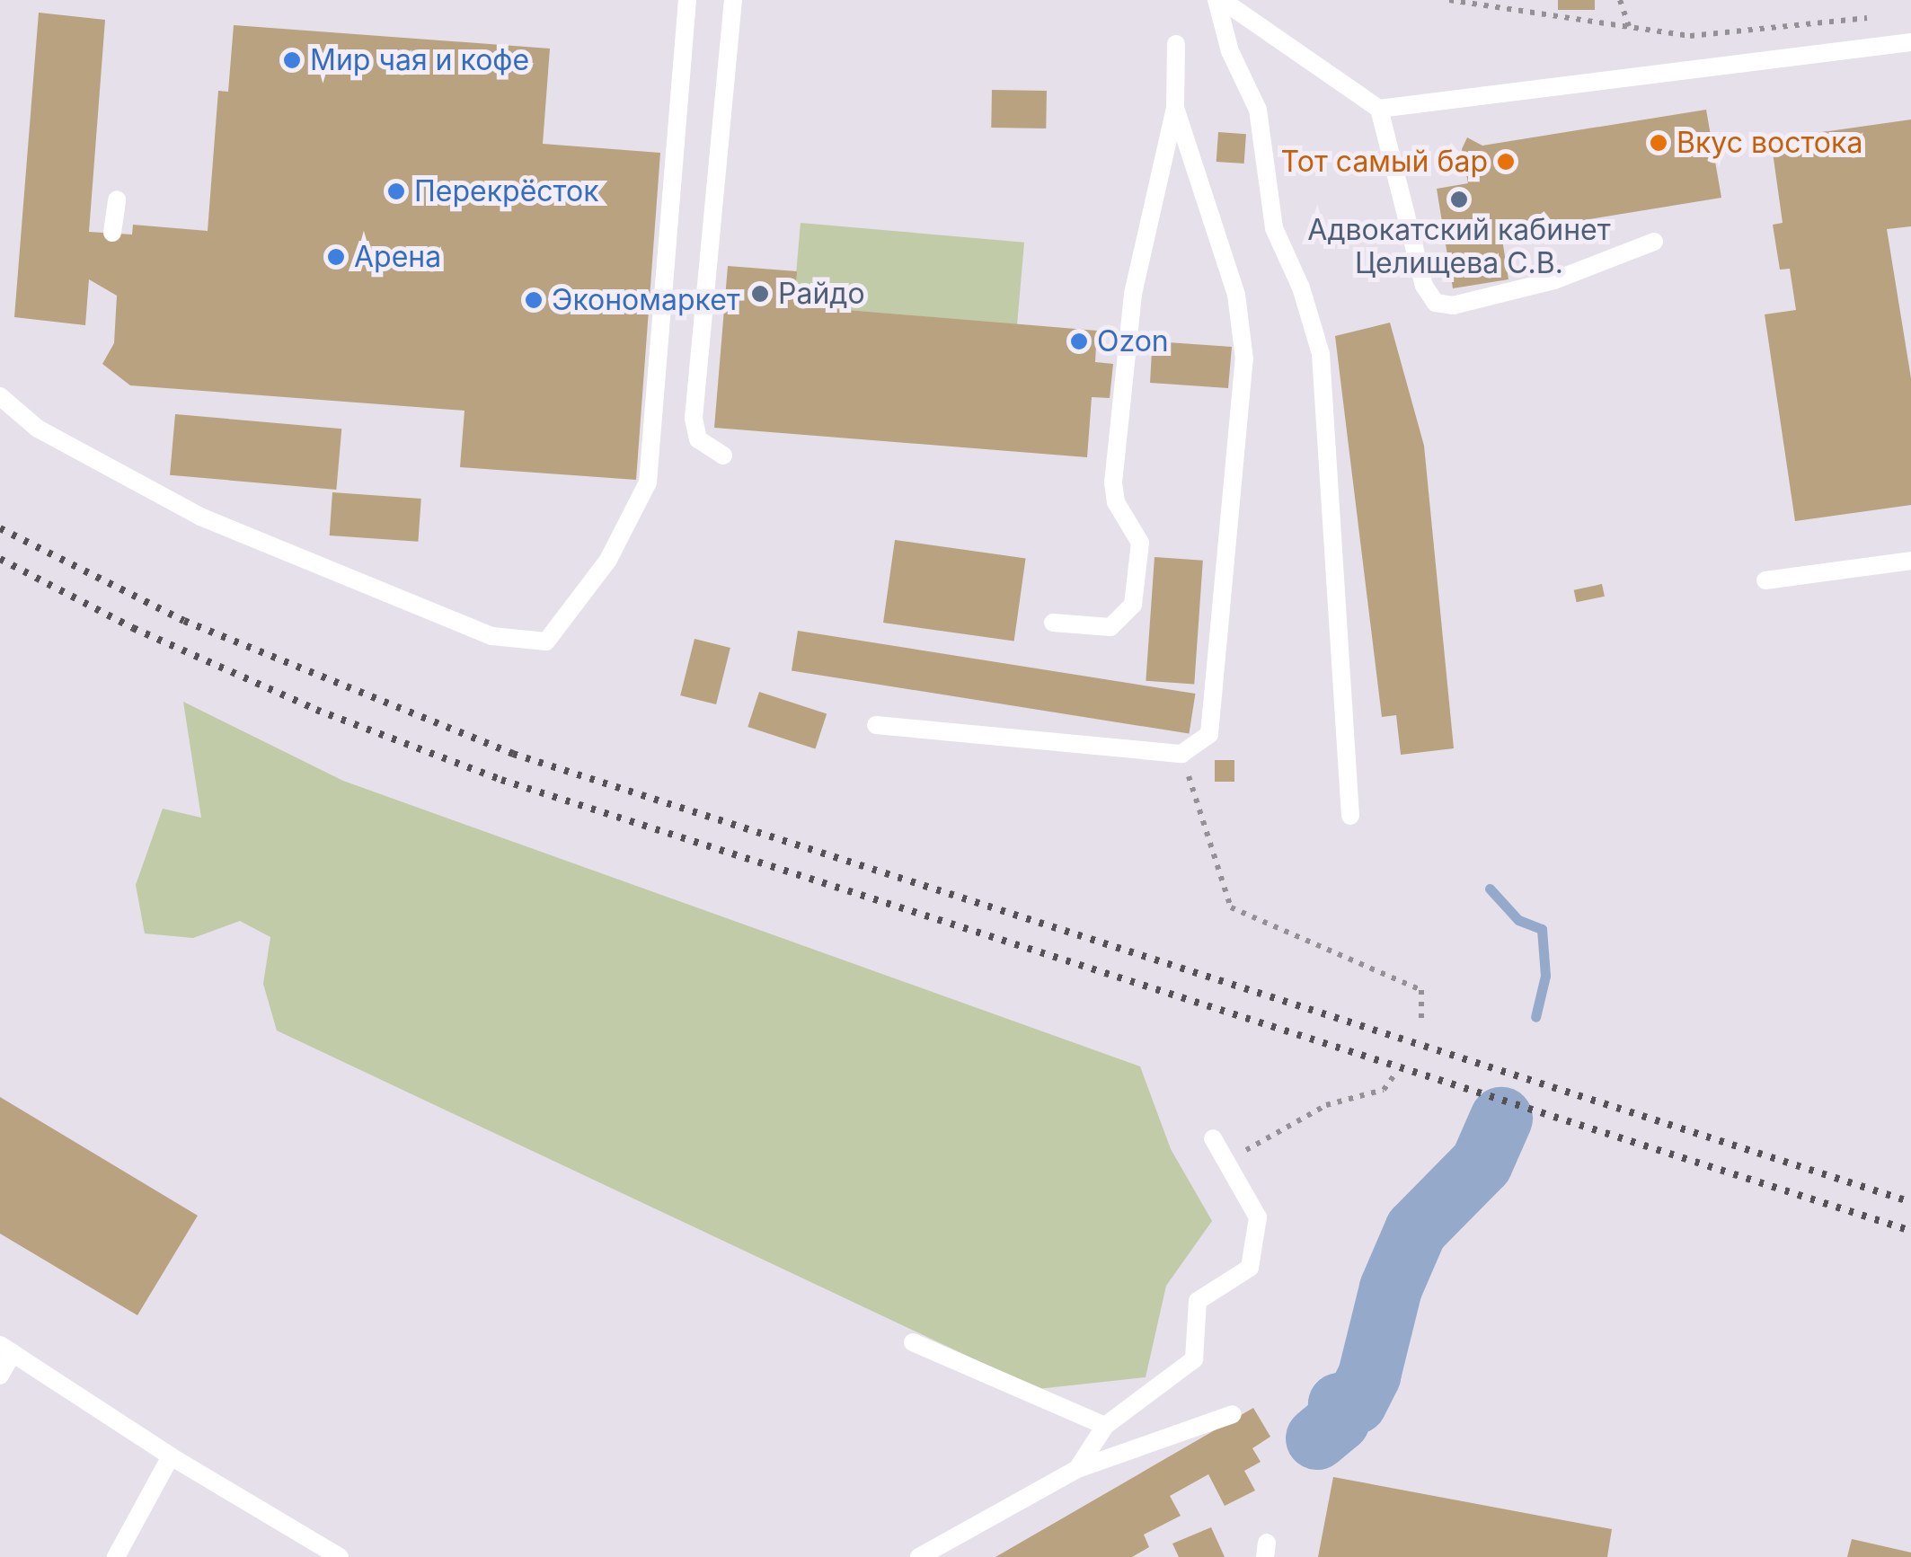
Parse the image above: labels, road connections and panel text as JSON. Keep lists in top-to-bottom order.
{
  "places": [
    "Мир чая и кофе",
    "Вкус востока",
    "Тот самый бар",
    "Перекрёсток",
    "Адвокатский кабинет Целищева С.В.",
    "Арена",
    "Райдо",
    "Экономаркет",
    "Ozon"
  ]
}
